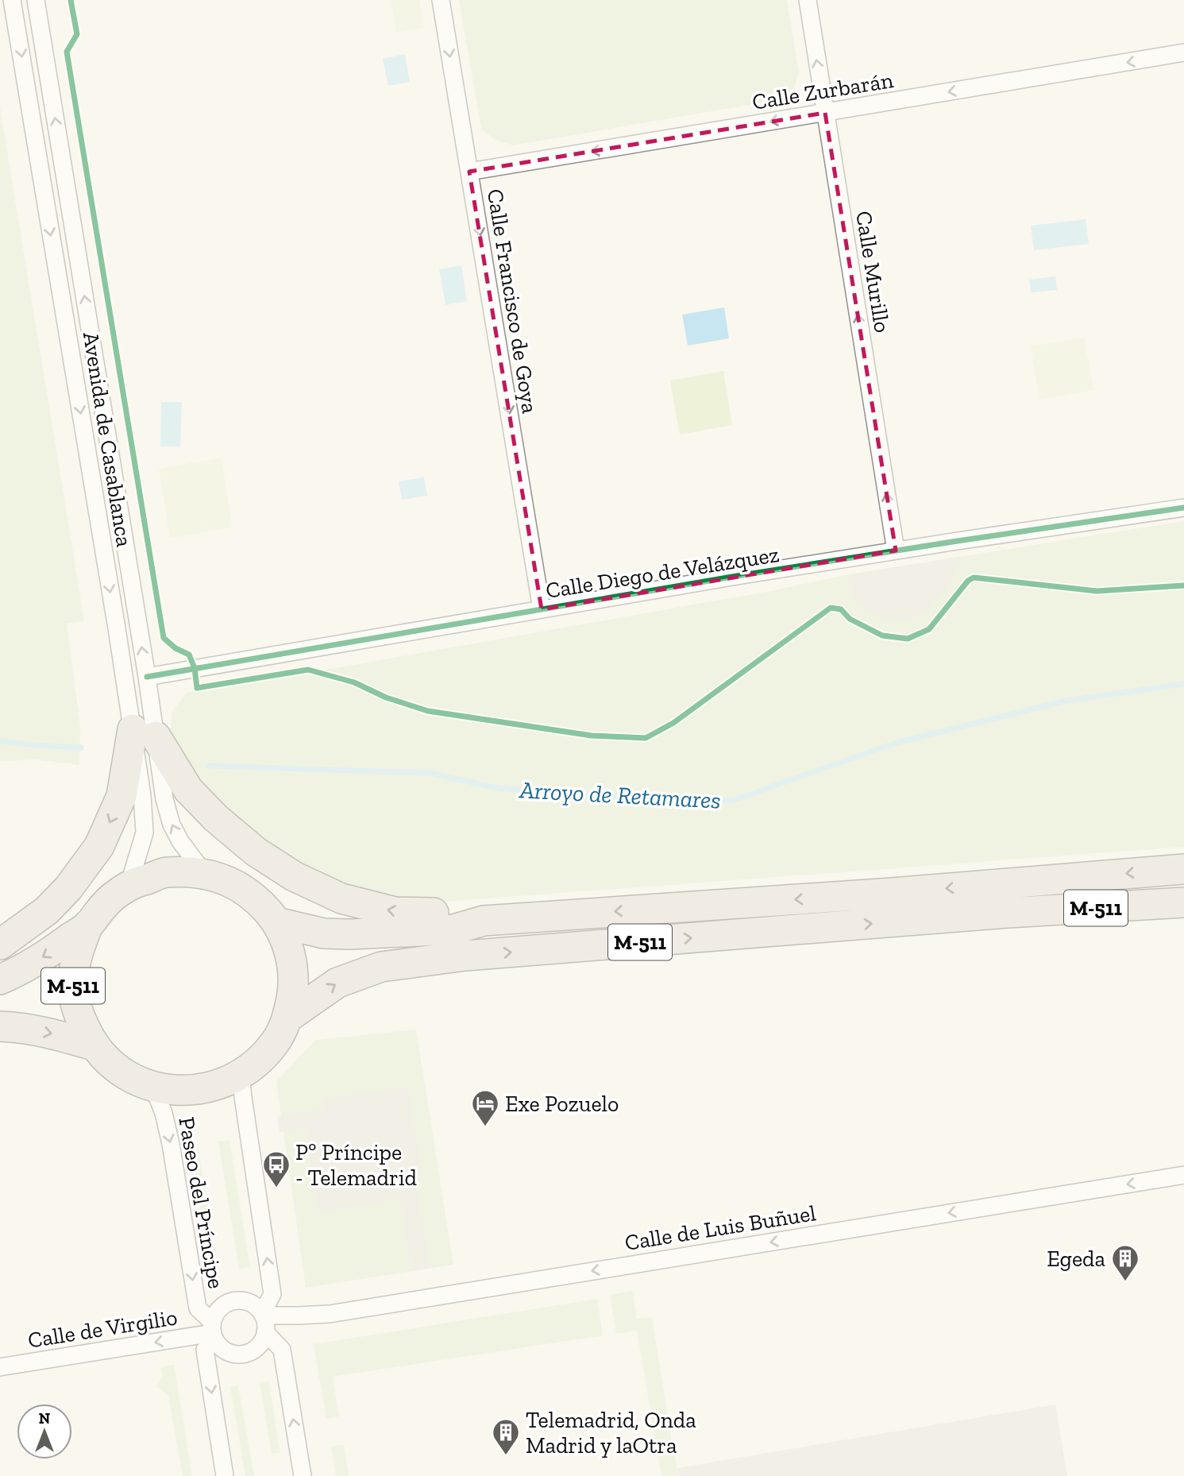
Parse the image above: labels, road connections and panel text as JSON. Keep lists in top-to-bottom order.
{
  "streets": {
    "highway": ["M-511"],
    "street": [
      "Calle Zurbarán",
      "Calle Murillo",
      "Calle Francisco de Goya",
      "Avenida de Casablanca",
      "Calle Diego de Velázquez",
      "Paseo del Príncipe",
      "Calle de Luis Buñuel",
      "Calle de Virgilio"
    ]
  },
  "crossings": [
    ["Calle Zurbarán", "Calle Murillo"],
    ["Calle Zurbarán", "Calle Francisco de Goya"],
    ["Calle Murillo", "Calle Diego de Velázquez"],
    ["Calle Francisco de Goya", "Calle Diego de Velázquez"],
    ["Avenida de Casablanca", "Calle Diego de Velázquez"],
    ["Avenida de Casablanca", "M-511"],
    ["M-511", "Paseo del Príncipe"],
    ["Paseo del Príncipe", "Calle de Luis Buñuel"],
    ["Paseo del Príncipe", "Calle de Virgilio"],
    ["Calle de Luis Buñuel", "Calle de Virgilio"]
  ],
  "one_way": [
    "Calle Zurbarán",
    "Calle Murillo",
    "Calle Francisco de Goya",
    "Calle de Luis Buñuel",
    "Calle de Virgilio"
  ],
  "water": ["Arroyo de Retamares"],
  "places": {
    "hotel": ["Exe Pozuelo"],
    "bus stop": ["Pº Príncipe - Telemadrid"],
    "building": ["Egeda", "Telemadrid, Onda Madrid y laOtra"]
  },
  "north": "top"
}
